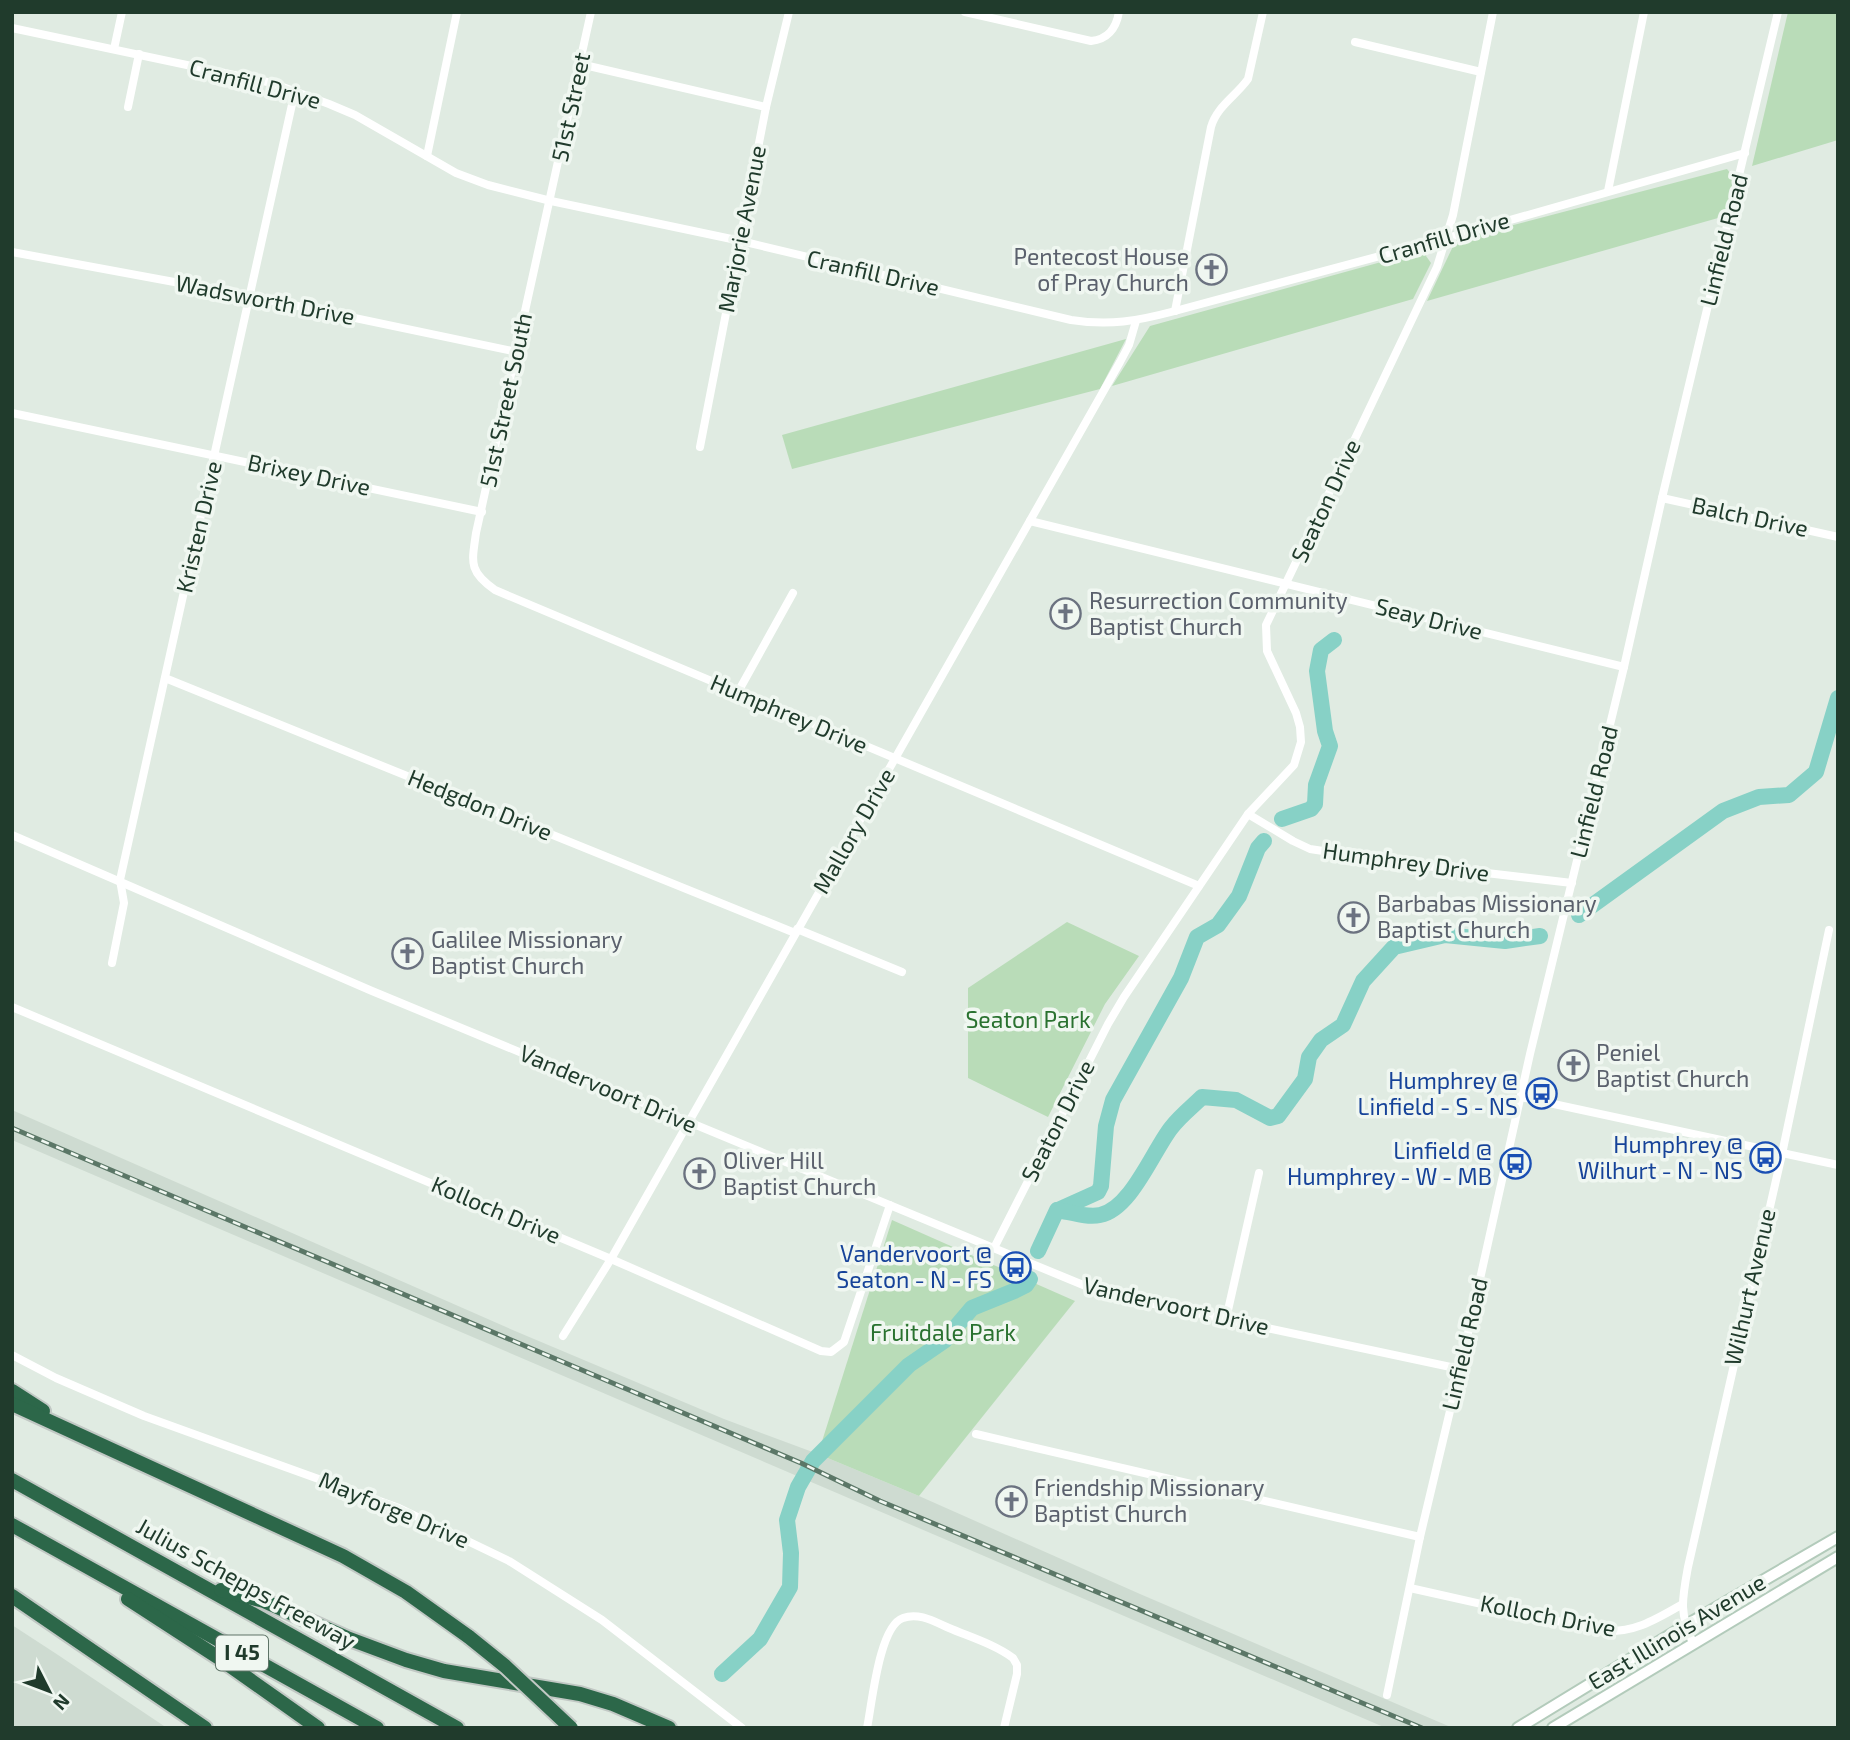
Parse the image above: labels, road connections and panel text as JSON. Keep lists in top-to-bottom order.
{
  "streets": {
    "highway": ["Julius Schepps Freeway", "I 45"],
    "main road": ["East Illinois Avenue"],
    "street": [
      "Cranfill Drive",
      "51st Street",
      "Marjorie Avenue",
      "Linfield Road",
      "Wadsworth Drive",
      "51st Street South",
      "Brixey Drive",
      "Seaton Drive",
      "Balch Drive",
      "Kristen Drive",
      "Seay Drive",
      "Humphrey Drive",
      "Hedgdon Drive",
      "Mallory Drive",
      "Vandervoort Drive",
      "Kolloch Drive",
      "Wilhurt Avenue",
      "Mayforge Drive"
    ]
  },
  "crossings": [
    ["Cranfill Drive", "51st Street"],
    ["Cranfill Drive", "Marjorie Avenue"],
    ["Cranfill Drive", "Linfield Road"],
    ["Cranfill Drive", "51st Street South"],
    ["Cranfill Drive", "Seaton Drive"],
    ["Cranfill Drive", "Kristen Drive"],
    ["Cranfill Drive", "Mallory Drive"],
    ["51st Street", "51st Street South"],
    ["Linfield Road", "Balch Drive"],
    ["Linfield Road", "Seay Drive"],
    ["Linfield Road", "Humphrey Drive"],
    ["Linfield Road", "Vandervoort Drive"],
    ["Linfield Road", "Kolloch Drive"],
    ["Wadsworth Drive", "51st Street South"],
    ["Wadsworth Drive", "Kristen Drive"],
    ["51st Street South", "Brixey Drive"],
    ["51st Street South", "Humphrey Drive"],
    ["Brixey Drive", "Kristen Drive"],
    ["Seaton Drive", "Seay Drive"],
    ["Seaton Drive", "Humphrey Drive"],
    ["Seaton Drive", "Vandervoort Drive"],
    ["Kristen Drive", "Hedgdon Drive"],
    ["Kristen Drive", "Vandervoort Drive"],
    ["Seay Drive", "Mallory Drive"],
    ["Humphrey Drive", "Mallory Drive"],
    ["Hedgdon Drive", "Mallory Drive"],
    ["Mallory Drive", "Vandervoort Drive"],
    ["Mallory Drive", "Kolloch Drive"],
    ["Vandervoort Drive", "Kolloch Drive"],
    ["Kolloch Drive", "Wilhurt Avenue"],
    ["Wilhurt Avenue", "East Illinois Avenue"]
  ],
  "parks": ["Seaton Park", "Fruitdale Park"],
  "places": {
    "church": [
      "Pentecost House of Pray Church",
      "Resurrection Community Baptist Church",
      "Barbabas Missionary Baptist Church",
      "Galilee Missionary Baptist Church",
      "Peniel Baptist Church",
      "Oliver Hill Baptist Church",
      "Friendship Missionary Baptist Church"
    ],
    "bus stop": [
      "Humphrey @ Linfield - S - NS",
      "Humphrey @ Wilhurt - N - NS",
      "Linfield @ Humphrey - W - MB",
      "Vandervoort @ Seaton - N - FS"
    ]
  },
  "north": "bottom right"
}
